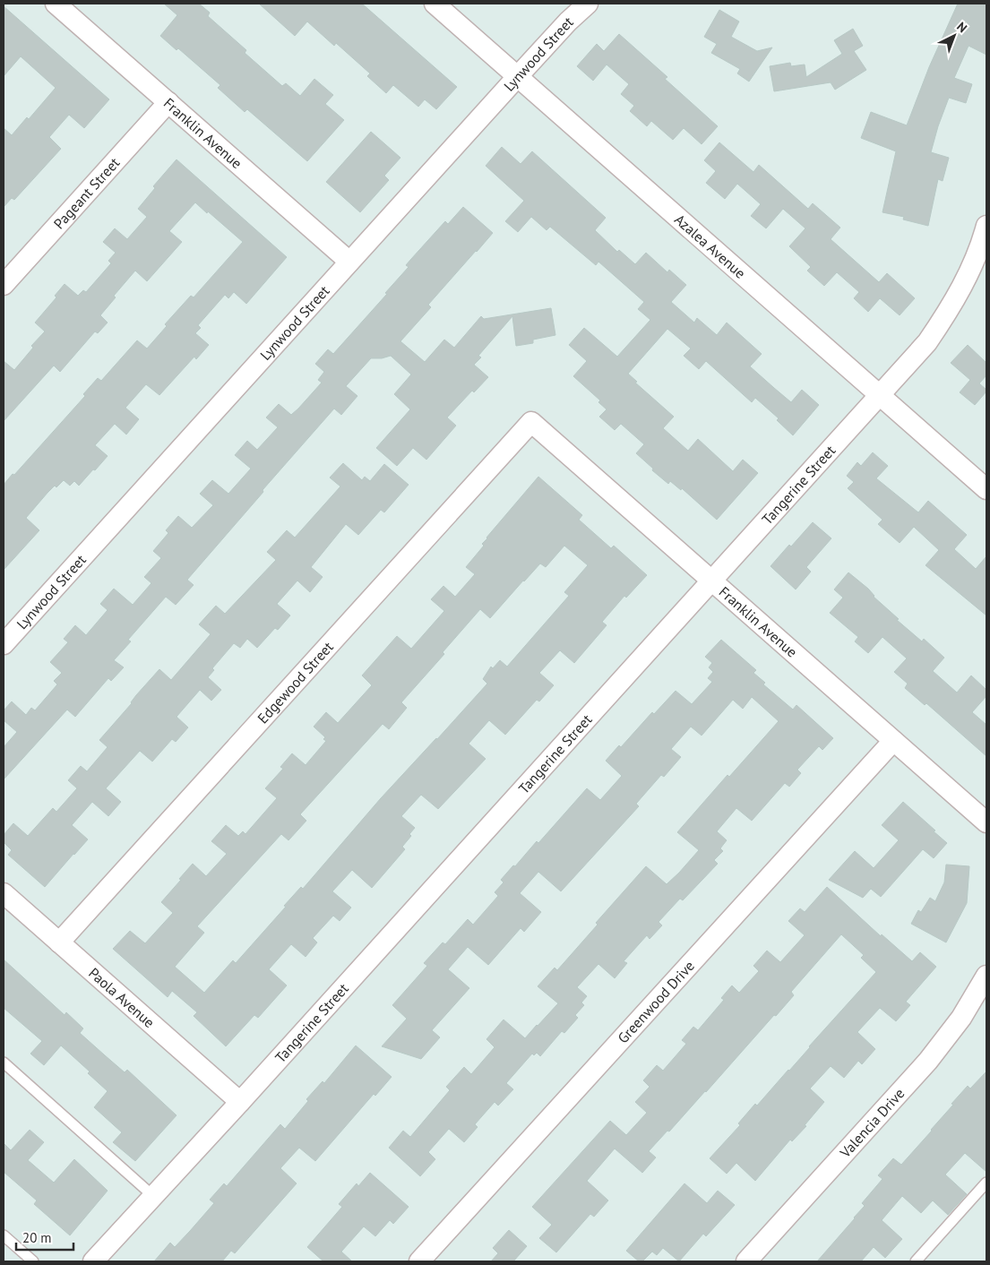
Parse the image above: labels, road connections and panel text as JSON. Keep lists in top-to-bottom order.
{
  "streets": {
    "street": [
      "Lynwood Street",
      "Franklin Avenue",
      "Pageant Street",
      "Azalea Avenue",
      "Tangerine Street",
      "Edgewood Street",
      "Paola Avenue",
      "Greenwood Drive",
      "Valencia Drive"
    ]
  },
  "crossings": [
    ["Lynwood Street", "Franklin Avenue"],
    ["Lynwood Street", "Azalea Avenue"],
    ["Franklin Avenue", "Pageant Street"],
    ["Franklin Avenue", "Tangerine Street"],
    ["Franklin Avenue", "Edgewood Street"],
    ["Franklin Avenue", "Greenwood Drive"],
    ["Azalea Avenue", "Tangerine Street"],
    ["Tangerine Street", "Paola Avenue"],
    ["Edgewood Street", "Paola Avenue"]
  ],
  "scale_bar": "20 m",
  "north": "top right"
}
